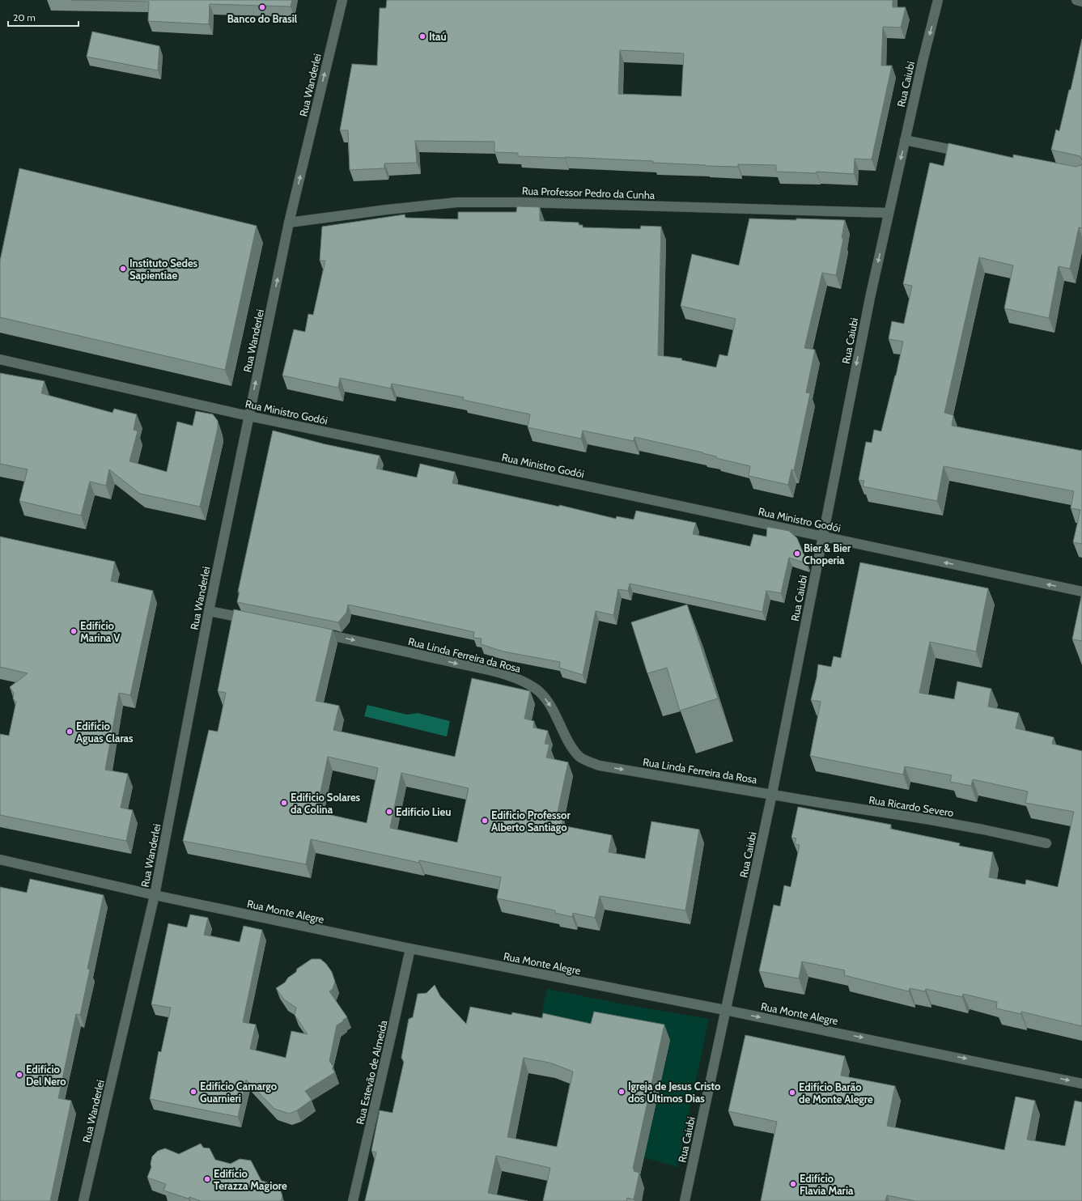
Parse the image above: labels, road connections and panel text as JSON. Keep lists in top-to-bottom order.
{
  "streets": {
    "street": [
      "Rua Caiubi",
      "Rua Wanderlei",
      "Rua Professor Pedro da Cunha",
      "Rua Ministro Godói",
      "Rua Linda Ferreira da Rosa",
      "Rua Ricardo Severo",
      "Rua Monte Alegre",
      "Rua Estevão de Almeida"
    ]
  },
  "crossings": [
    ["Rua Caiubi", "Rua Professor Pedro da Cunha"],
    ["Rua Caiubi", "Rua Ministro Godói"],
    ["Rua Caiubi", "Rua Linda Ferreira da Rosa"],
    ["Rua Caiubi", "Rua Ricardo Severo"],
    ["Rua Caiubi", "Rua Monte Alegre"],
    ["Rua Wanderlei", "Rua Professor Pedro da Cunha"],
    ["Rua Wanderlei", "Rua Ministro Godói"],
    ["Rua Wanderlei", "Rua Monte Alegre"],
    ["Rua Linda Ferreira da Rosa", "Rua Ricardo Severo"],
    ["Rua Monte Alegre", "Rua Estevão de Almeida"]
  ],
  "one_way": ["Rua Caiubi", "Rua Linda Ferreira da Rosa"],
  "places": [
    "Banco do Brasil",
    "Itaú",
    "Instituto Sedes Sapientiae",
    "Bier & Bier Choperia",
    "Edifício Marina V",
    "Edifício Aguas Claras",
    "Edificio Solares da Colina",
    "Edifício Lieu",
    "Edificio Professor Alberto Santiago",
    "Edifício Del Nero",
    "Edifício Camargo Guarnieri",
    "Igreja de Jesus Cristo dos Últimos Dias",
    "Edifício Barão de Monte Alegre",
    "Edifício Terazza Magiore",
    "Edifício Flavia Maria"
  ],
  "scale_bar": "20 m"
}
